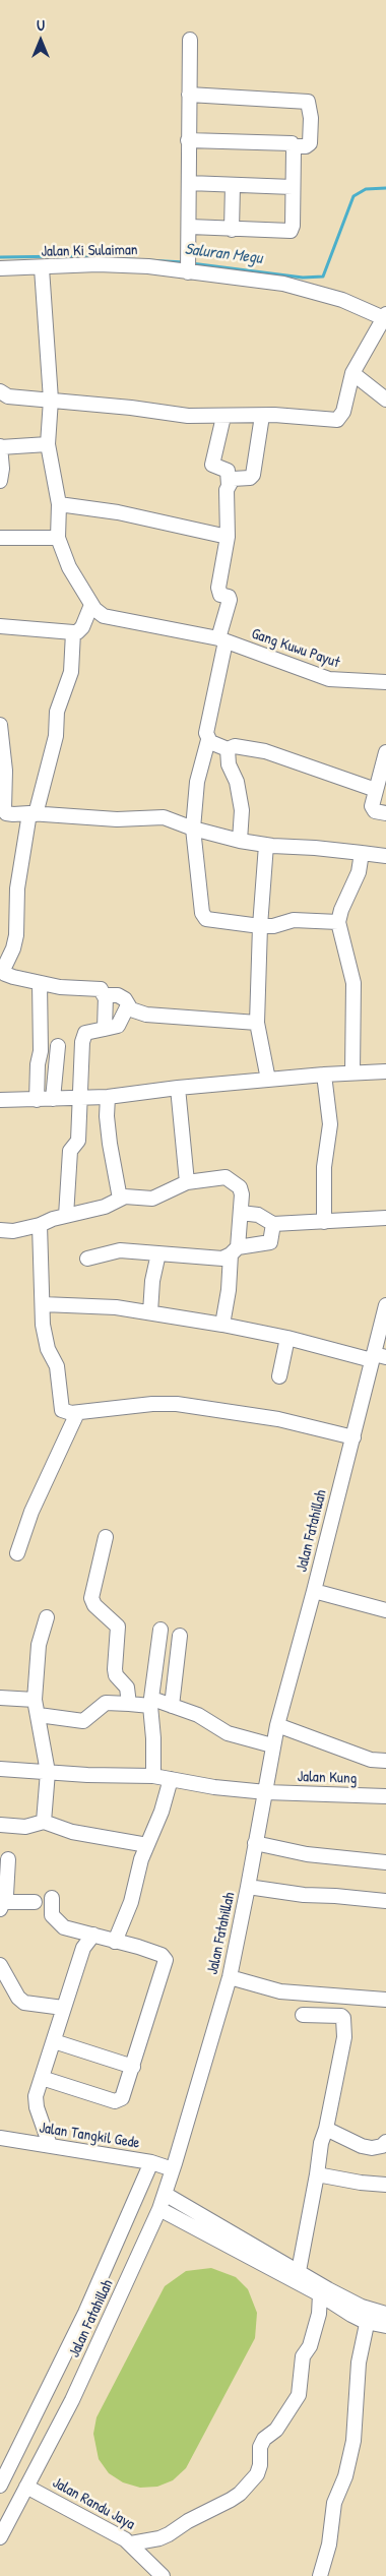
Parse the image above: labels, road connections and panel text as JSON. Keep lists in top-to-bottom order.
{
  "streets": {
    "street": [
      "Jalan Ki Sulaiman",
      "Gang Kuwu Payut",
      "Jalan Fatahillah",
      "Jalan Kung",
      "Jalan Tangkil Gede",
      "Jalan Randu Jaya"
    ]
  },
  "crossings": [
    ["Jalan Fatahillah", "Jalan Kung"],
    ["Jalan Fatahillah", "Jalan Tangkil Gede"],
    ["Jalan Fatahillah", "Jalan Randu Jaya"]
  ],
  "water": ["Saluran Megu"],
  "north": "top"
}
